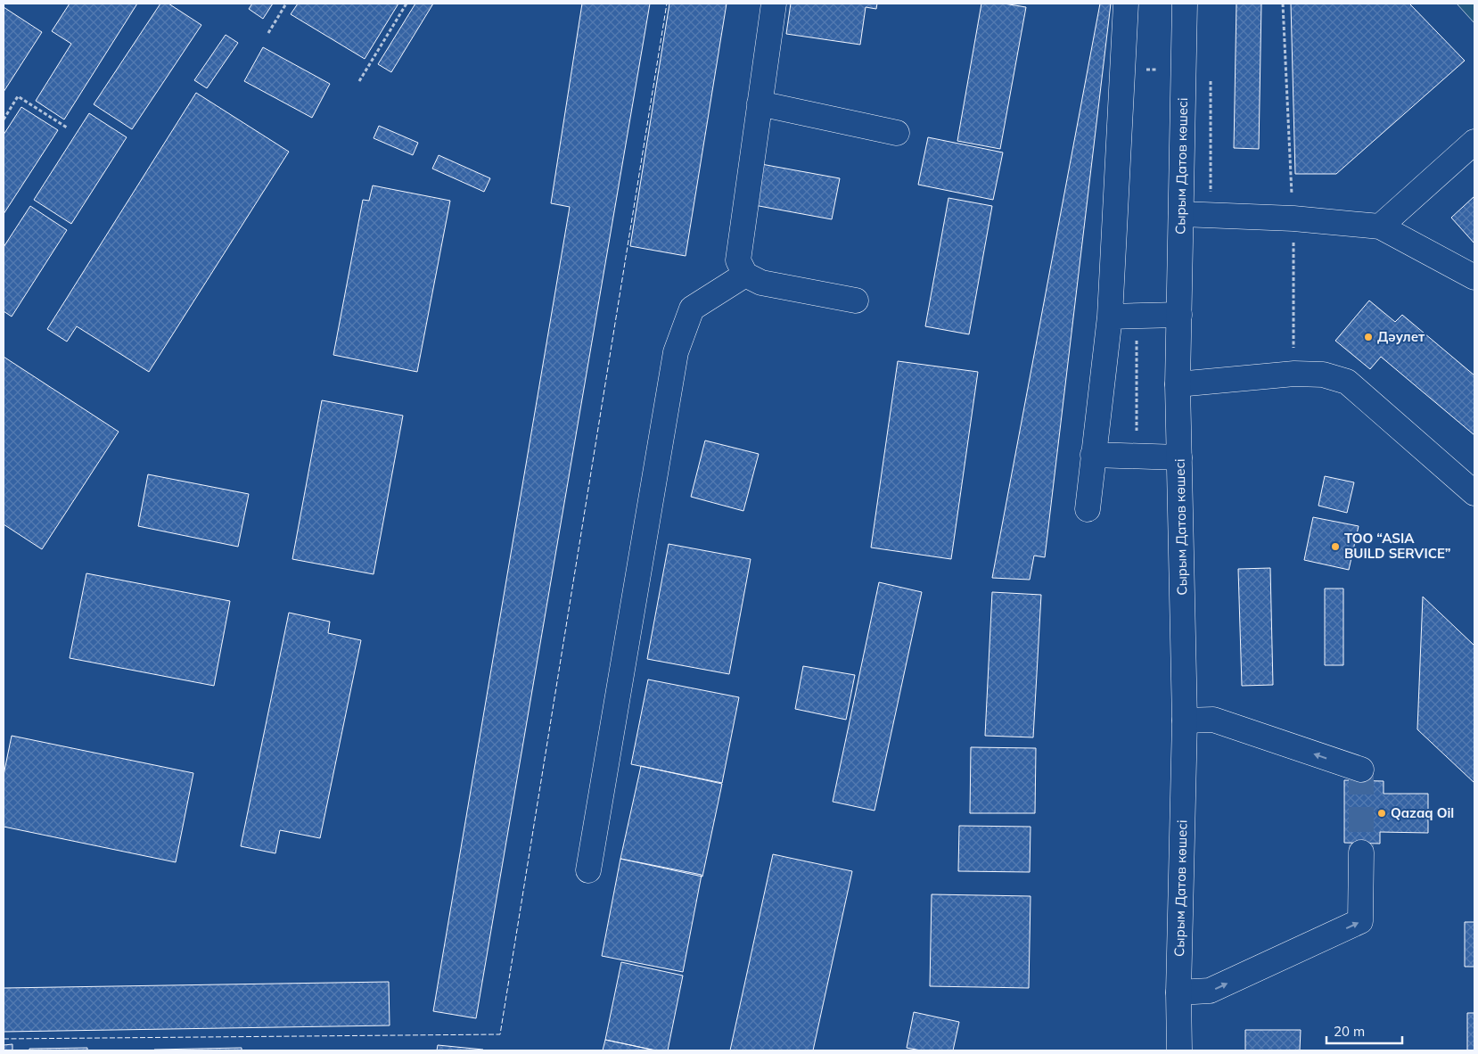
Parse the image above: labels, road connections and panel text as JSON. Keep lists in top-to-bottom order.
{
  "streets": {
    "main road": ["Сырым Датов көшесі"]
  },
  "places": ["Дәулет", "TOO “ASIA BUILD SERVICE”", "Qazaq Oil"],
  "scale_bar": "20 m"
}
